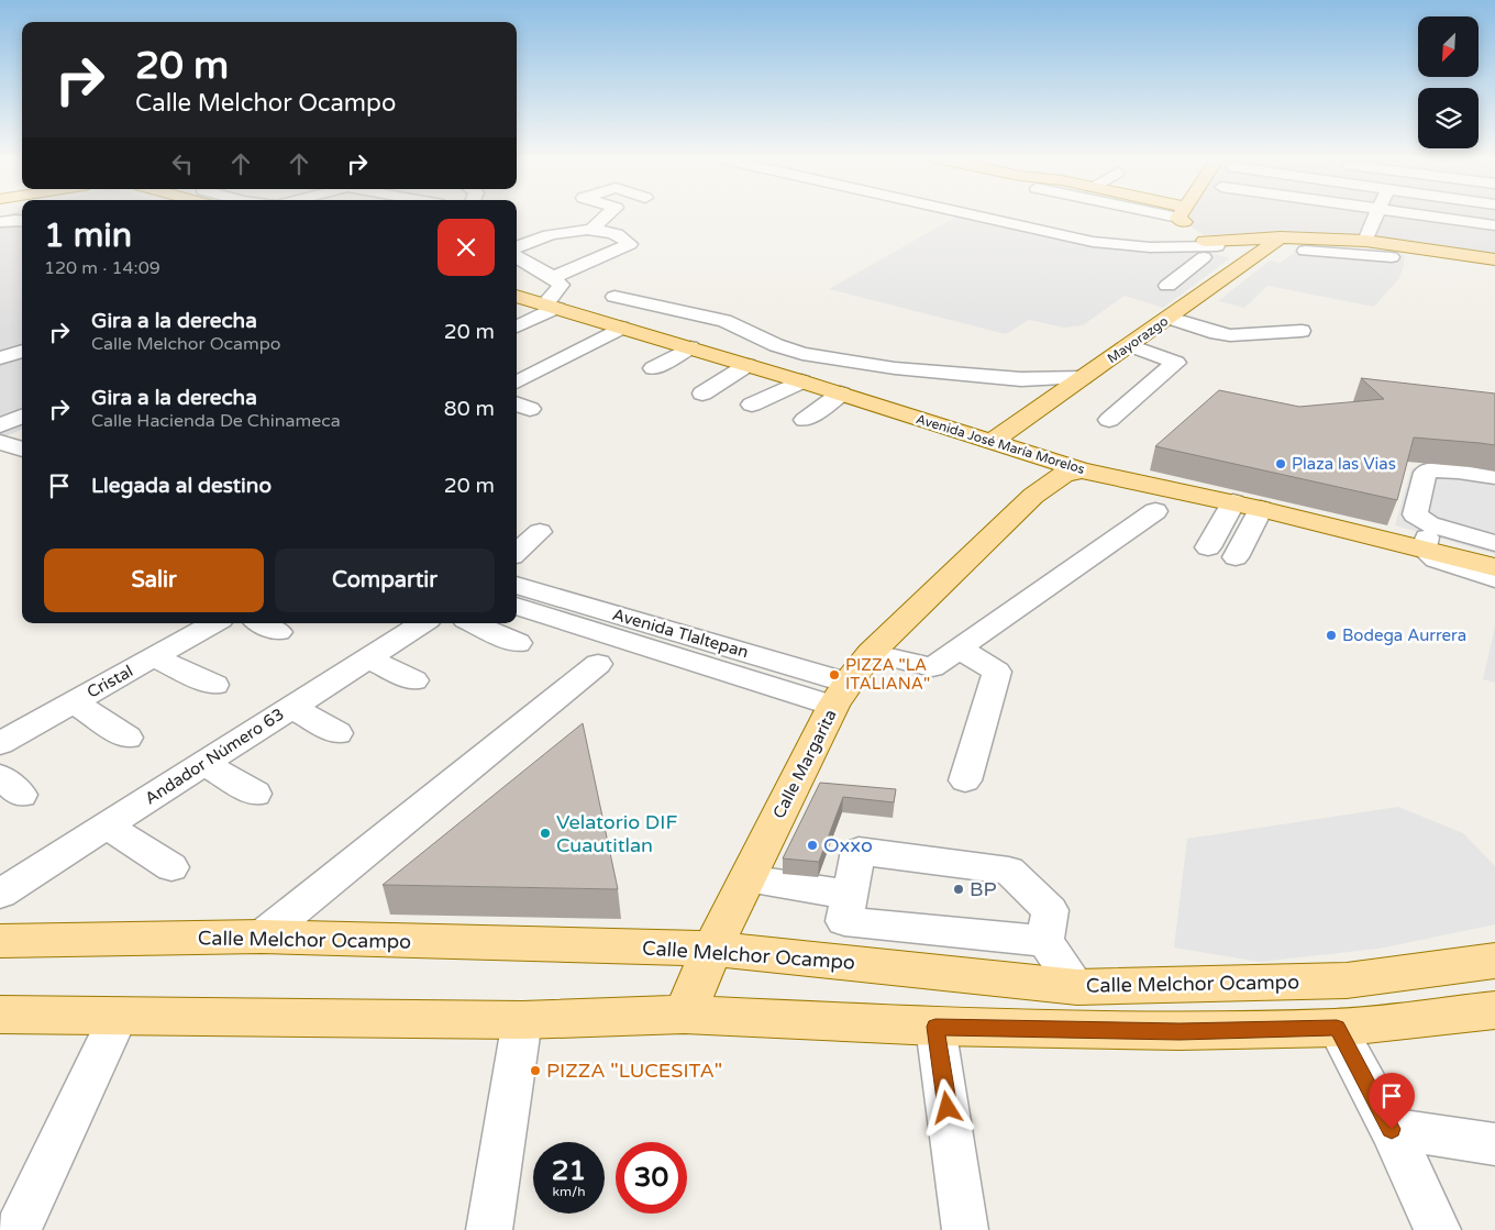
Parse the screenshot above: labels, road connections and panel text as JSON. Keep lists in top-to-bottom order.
{
  "streets": {
    "main road": [
      "Mayorazgo",
      "Avenida José María Morelos",
      "Calle Margarita",
      "Calle Melchor Ocampo"
    ],
    "street": ["Avenida Tlaltepan", "Cristal", "Andador Número 63"]
  },
  "crossings": [
    ["Mayorazgo", "Avenida José María Morelos"],
    ["Avenida José María Morelos", "Calle Margarita"],
    ["Avenida Tlaltepan", "Calle Margarita"],
    ["Calle Margarita", "Calle Melchor Ocampo"]
  ],
  "places": [
    "Plaza las Vias",
    "Bodega Aurrera",
    "PIZZA \"LA ITALIANA\"",
    "Velatorio DIF Cuautitlan",
    "Oxxo",
    "BP",
    "PIZZA \"LUCESITA\""
  ],
  "north": "bottom left",
  "page": {
    "turn": ["20 m", "Calle Melchor Ocampo"],
    "heading": ["1 min", "120 m · 14:09"],
    "list": [
      {
        "name": "Gira a la derecha",
        "note": "Calle Melchor Ocampo",
        "value": "20 m"
      },
      {
        "name": "Gira a la derecha",
        "note": "Calle Hacienda De Chinameca",
        "value": "80 m"
      },
      {
        "name": "Llegada al destino",
        "value": "20 m"
      }
    ],
    "buttons": ["Salir", "Compartir"],
    "speed": "21 km/h",
    "limit": "30"
  }
}
